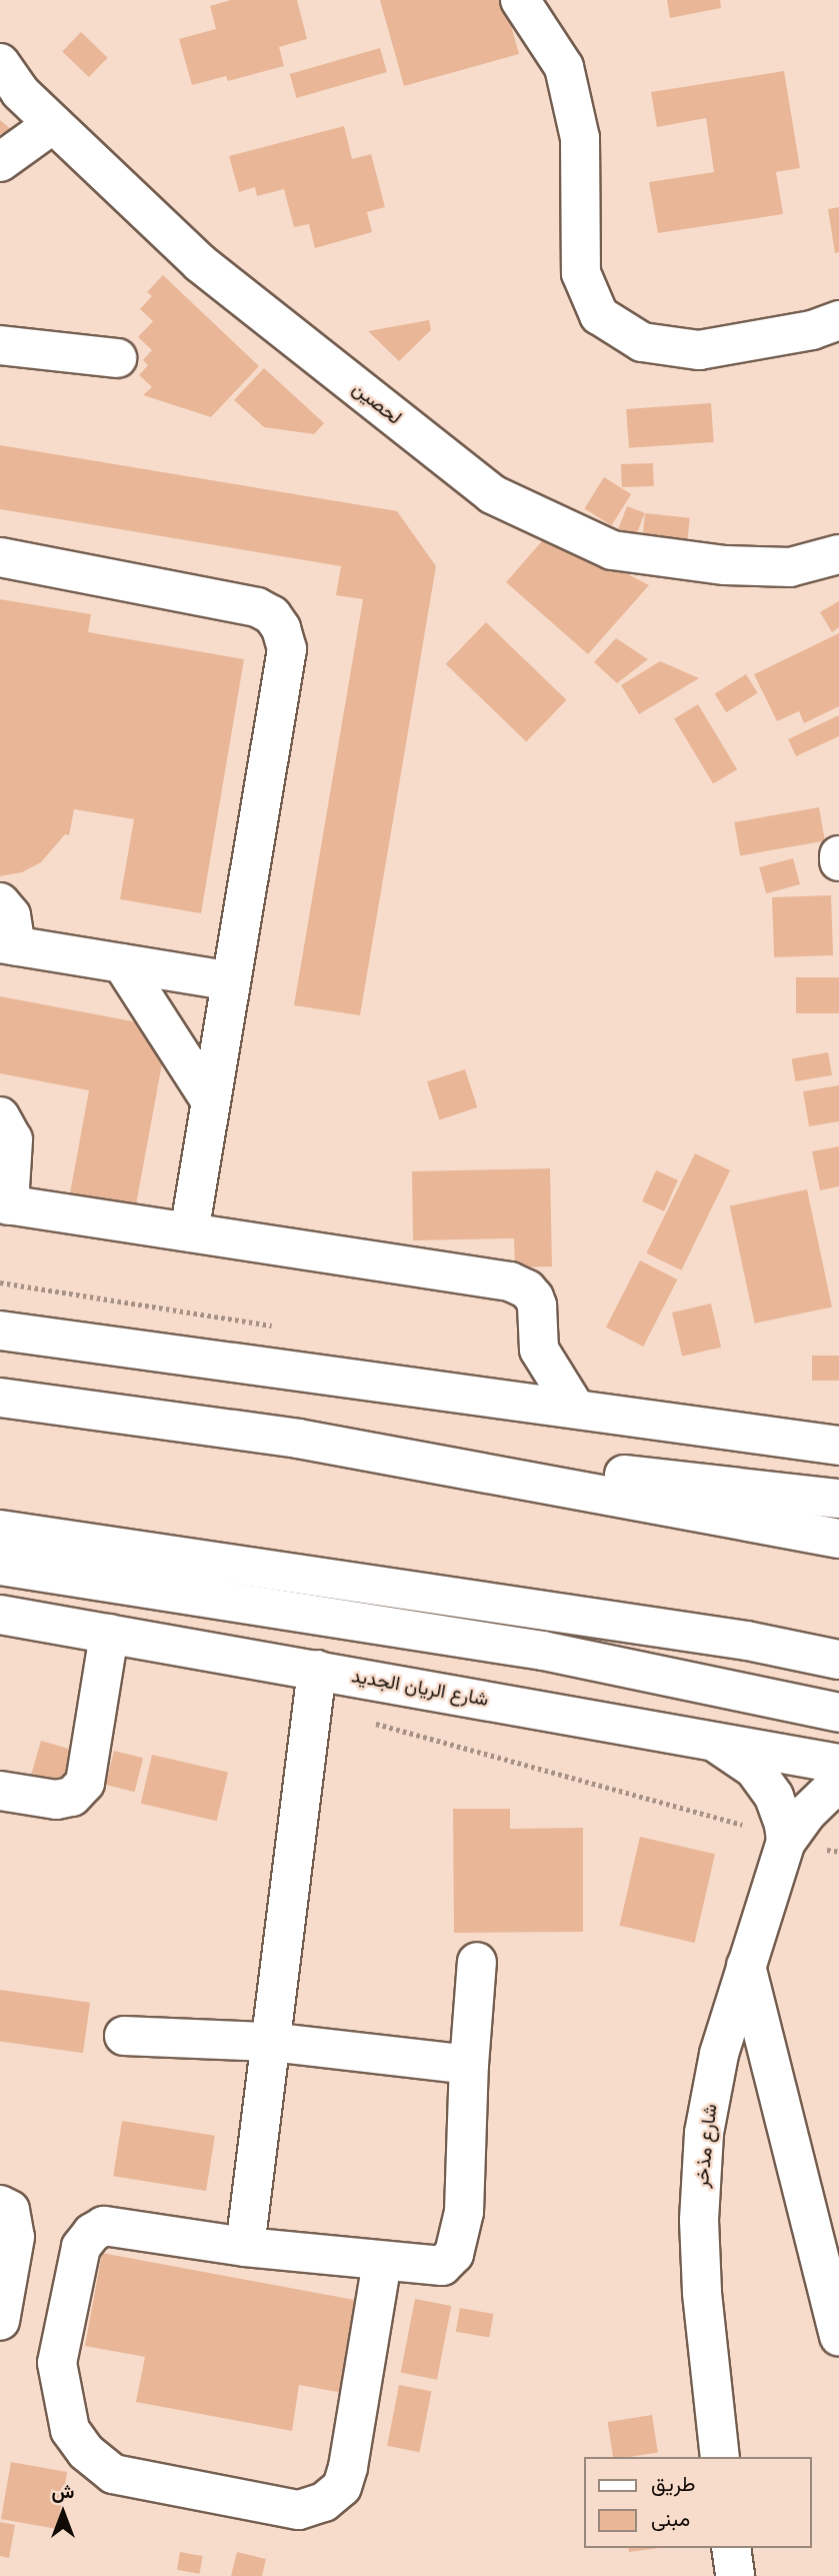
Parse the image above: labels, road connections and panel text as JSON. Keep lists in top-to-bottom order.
{
  "streets": {
    "main road": ["لحصين", "شارع الريان الجديد", "شارع مذخر"]
  },
  "crossings": [
    ["شارع الريان الجديد", "شارع مذخر"]
  ],
  "legend": ["طريق", "مبنى"],
  "north": "top"
}
